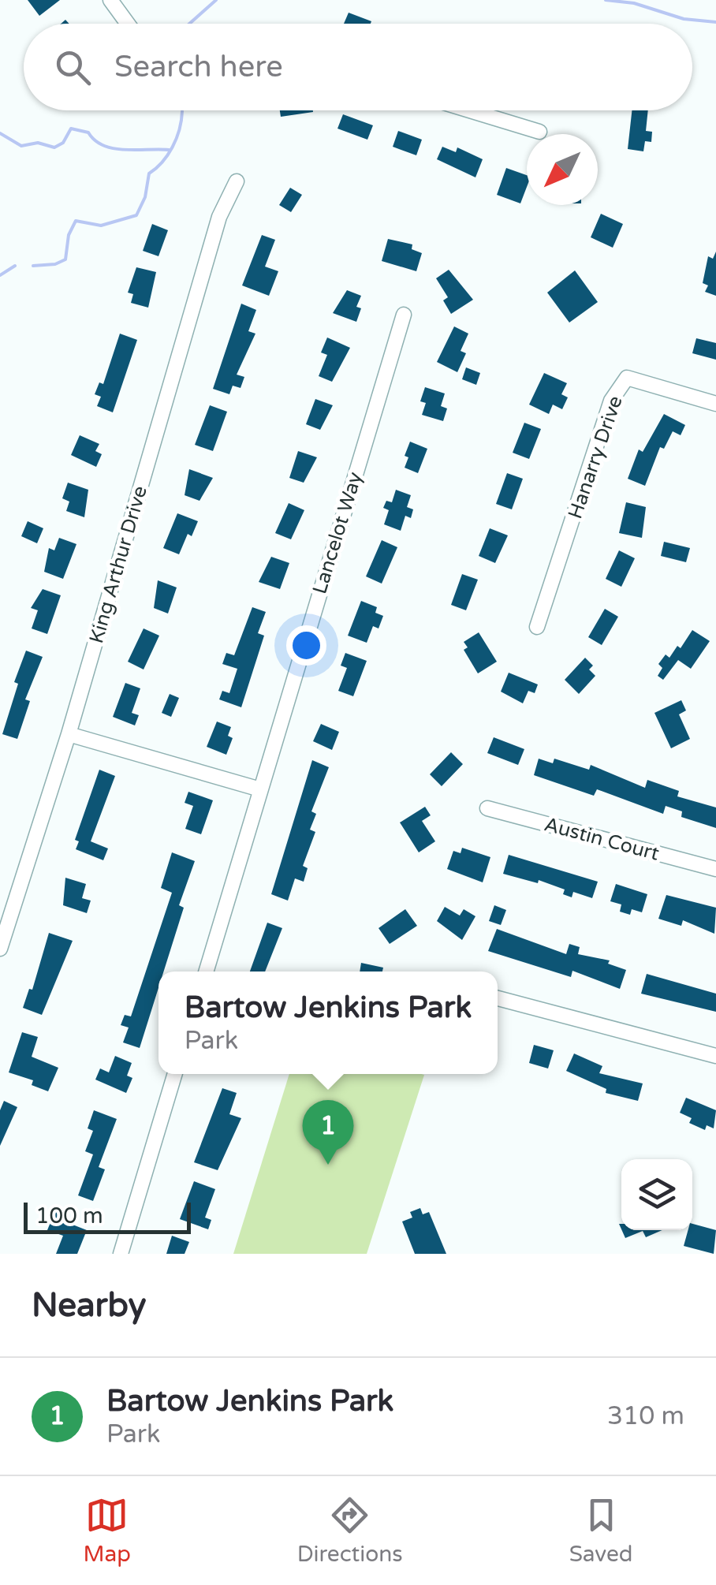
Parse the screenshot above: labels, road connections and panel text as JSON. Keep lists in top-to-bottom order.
{
  "streets": {
    "street": [
      "Hanarry Drive",
      "Lancelot Way",
      "King Arthur Drive",
      "Austin Court"
    ]
  },
  "scale_bar": "100 m",
  "north": "bottom left",
  "page": {
    "search": "Search here",
    "popup": ["Bartow Jenkins Park", "Park"],
    "pins": "1",
    "scale": "100 m",
    "heading": "Nearby",
    "list": [
      {
        "mark": "1",
        "name": "Bartow Jenkins Park",
        "note": "Park",
        "value": "310 m"
      }
    ],
    "nav": ["Map", "Directions", "Saved"]
  }
}
